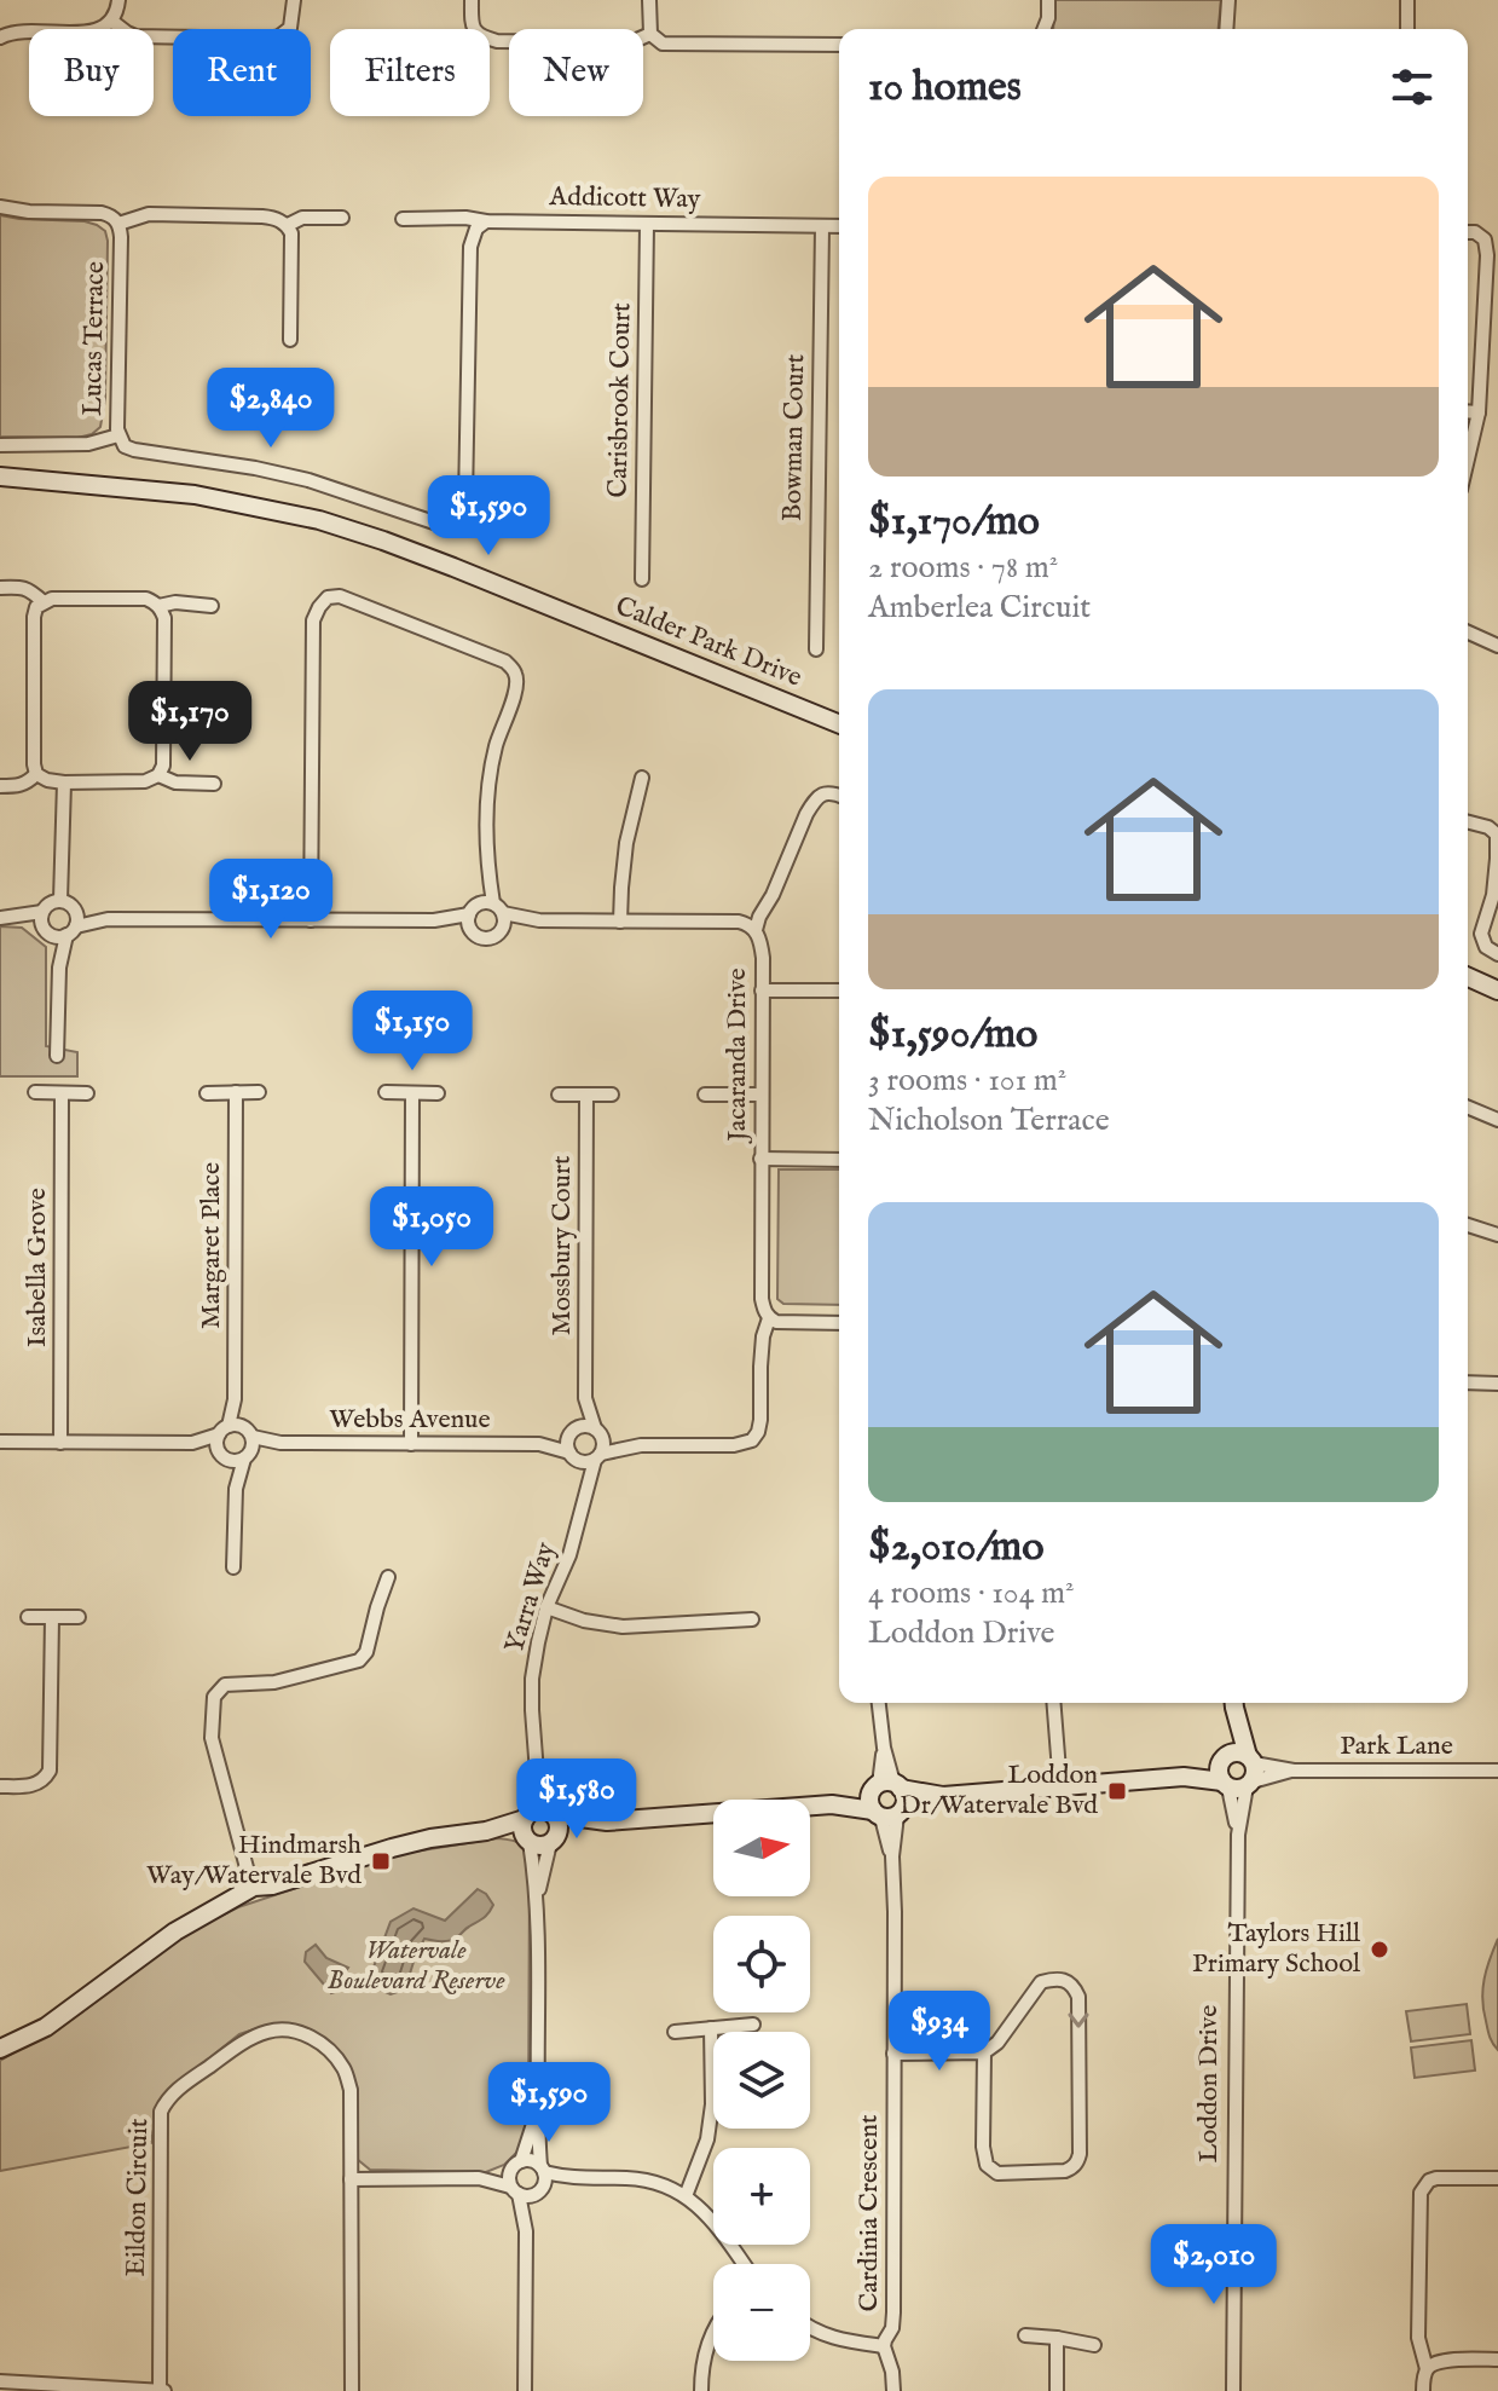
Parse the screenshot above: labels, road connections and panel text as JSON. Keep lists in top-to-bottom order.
{
  "streets": {
    "street": [
      "Addicott Way",
      "Lucas Terrace",
      "Carisbrook Court",
      "Bowman Court",
      "Calder Park Drive",
      "Jacaranda Drive",
      "Margaret Place",
      "Mossbury Court",
      "Isabella Grove",
      "Webbs Avenue",
      "Yarra Way",
      "Park Lane",
      "Loddon Drive",
      "Eildon Circuit",
      "Cardinia Crescent"
    ]
  },
  "crossings": [
    ["Addicott Way", "Lucas Terrace"],
    ["Addicott Way", "Carisbrook Court"],
    ["Addicott Way", "Bowman Court"],
    ["Margaret Place", "Webbs Avenue"],
    ["Mossbury Court", "Webbs Avenue"],
    ["Mossbury Court", "Yarra Way"],
    ["Webbs Avenue", "Yarra Way"],
    ["Park Lane", "Loddon Drive"]
  ],
  "parks": ["Watervale Boulevard Reserve"],
  "places": {
    "transit": ["Loddon Dr/Watervale Bvd", "Hindmarsh Way/Watervale Bvd"],
    "other": ["Taylors Hill Primary School"]
  },
  "north": "right",
  "page": {
    "chip": [
      "Buy",
      "Rent",
      "Filters",
      "New"
    ],
    "heading": "10 homes",
    "list": [
      {
        "name": "$1,170/mo",
        "note": "2 rooms · 78 m² · Amberlea Circuit"
      },
      {
        "name": "$1,590/mo",
        "note": "3 rooms · 101 m² · Nicholson Terrace"
      },
      {
        "name": "$2,010/mo",
        "note": "4 rooms · 104 m² · Loddon Drive"
      }
    ],
    "price": [
      "$2,840",
      "$1,590",
      "$1,170",
      "$1,120",
      "$1,150",
      "$1,050",
      "$1,580",
      "$934",
      "$1,590",
      "$2,010"
    ],
    "map_buttons": ["+", "−"]
  }
}
